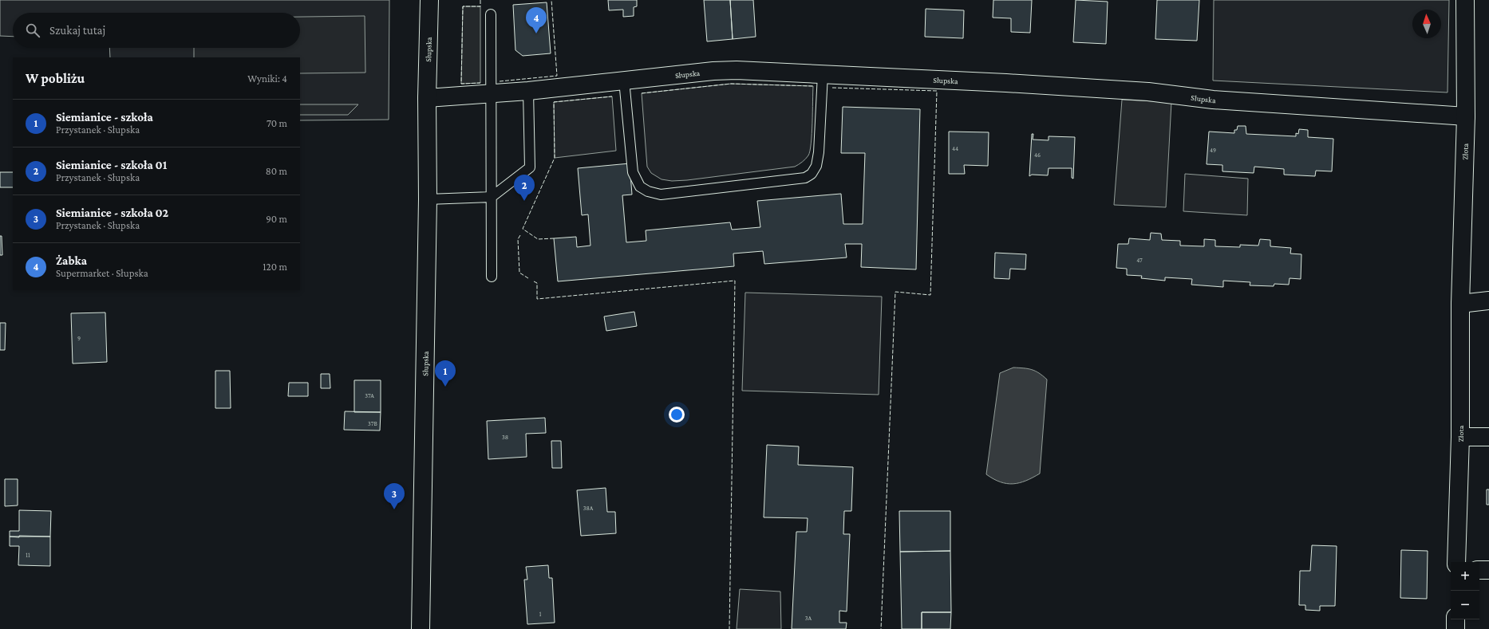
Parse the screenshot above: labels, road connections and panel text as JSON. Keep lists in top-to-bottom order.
{
  "streets": {
    "street": ["Słupska", "Złota"]
  },
  "crossings": [
    ["Słupska", "Złota"]
  ],
  "house_numbers": [
    "44",
    "49",
    "46",
    "47",
    "9",
    "37A",
    "37B",
    "38",
    "38A",
    "11",
    "1",
    "3A"
  ],
  "north": "top",
  "page": {
    "pins": [
      "4",
      "2",
      "1",
      "3"
    ],
    "search": "Szukaj tutaj",
    "heading": ["W pobliżu", "Wyniki: 4"],
    "list": [
      {
        "mark": "1",
        "name": "Siemianice - szkoła",
        "note": "Przystanek · Słupska",
        "value": "70 m"
      },
      {
        "mark": "2",
        "name": "Siemianice - szkoła 01",
        "note": "Przystanek · Słupska",
        "value": "80 m"
      },
      {
        "mark": "3",
        "name": "Siemianice - szkoła 02",
        "note": "Przystanek · Słupska",
        "value": "90 m"
      },
      {
        "mark": "4",
        "name": "Żabka",
        "note": "Supermarket · Słupska",
        "value": "120 m"
      }
    ],
    "map_buttons": ["+", "−"]
  }
}
